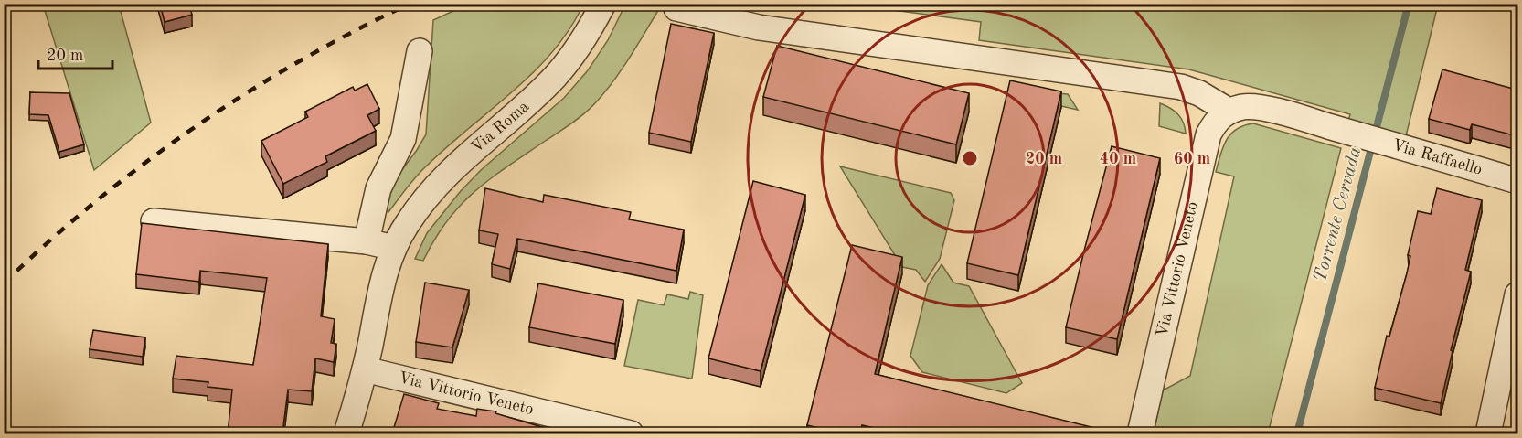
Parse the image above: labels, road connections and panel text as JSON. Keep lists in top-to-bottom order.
{
  "streets": {
    "street": ["Via Roma", "Via Raffaello", "Via Vittorio Veneto"]
  },
  "crossings": [
    ["Via Roma", "Via Vittorio Veneto"],
    ["Via Raffaello", "Via Vittorio Veneto"]
  ],
  "water": ["Torrente Cervada"],
  "scale_bar": "20 m",
  "rings": ["20 m", "40 m", "60 m"]
}
